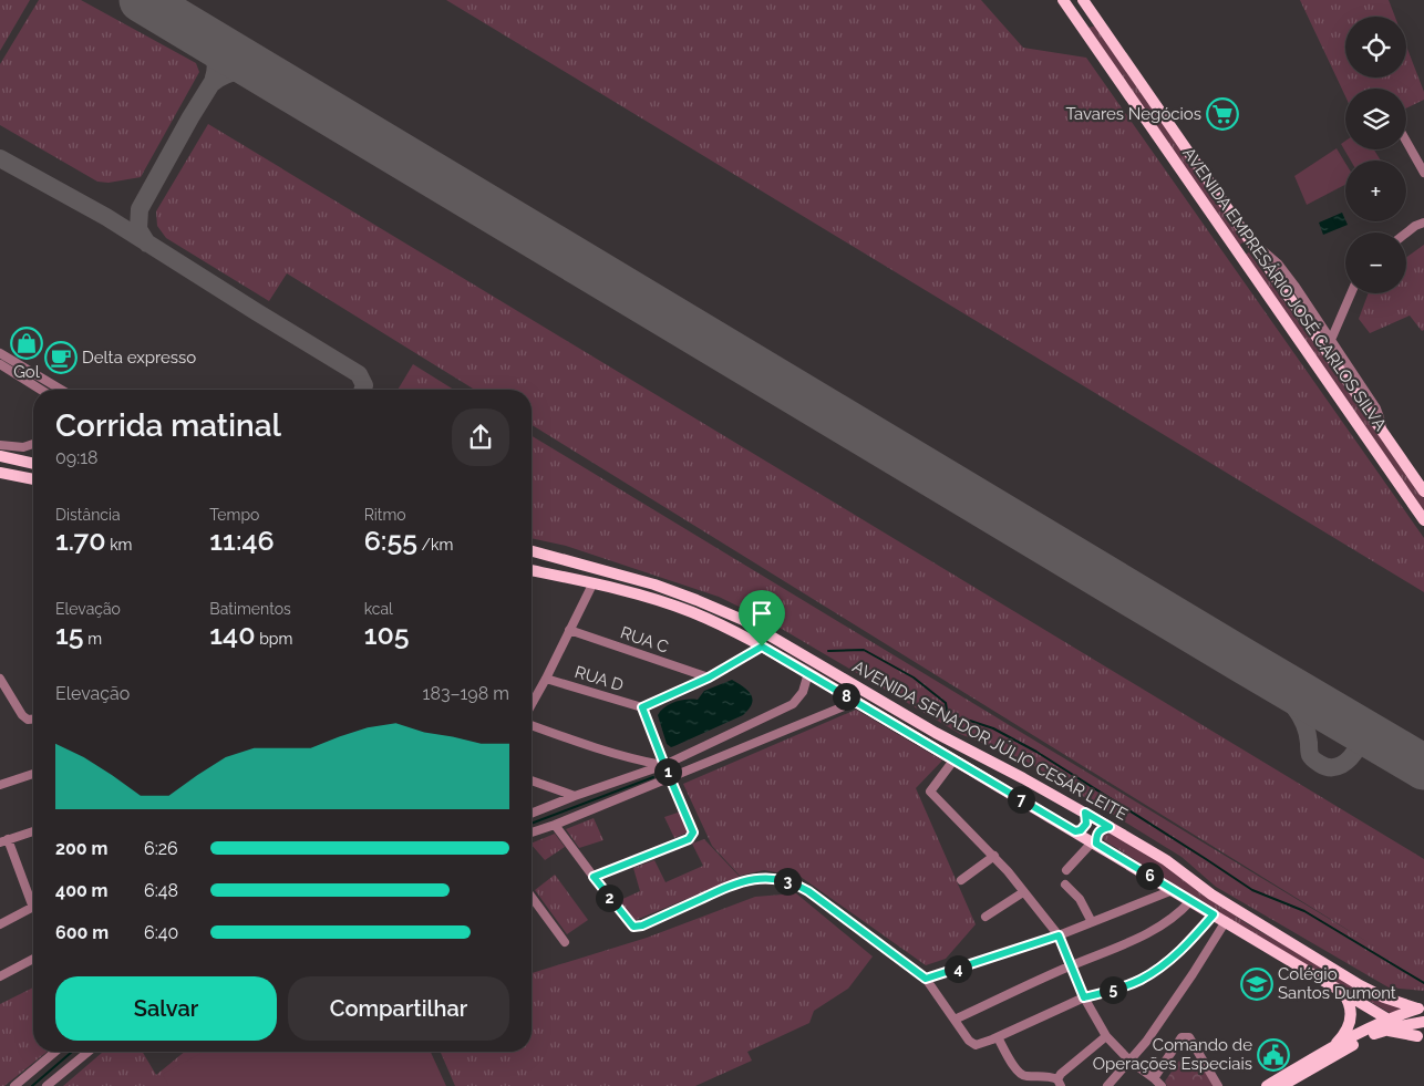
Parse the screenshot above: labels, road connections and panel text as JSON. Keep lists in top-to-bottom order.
{
  "streets": {
    "main road": ["AVENIDA EMPRESÁRIO JOSÉ CARLOS SILVA", "AVENIDA SENADOR JÚLIO CESÁR LEITE"],
    "street": ["RUA C", "RUA D"]
  },
  "places": {
    "supermarket": ["Tavares Negócios"],
    "shop": ["Gol"],
    "cafe": ["Delta expresso"],
    "school or university": ["Colégio Santos Dumont"],
    "public building": ["Comando de Operações Especiais"]
  },
  "page": {
    "map_buttons": ["+", "−"],
    "heading": ["Corrida matinal", "09:18"],
    "stats": [
      ["Distância", "1.70 km"],
      ["Tempo", "11:46"],
      ["Ritmo", "6:55 /km"],
      ["Elevação", "15 m"],
      ["Batimentos", "140 bpm"],
      ["kcal", "105"]
    ],
    "chart": ["Elevação", "183–198 m"],
    "pins": [
      "8",
      "1",
      "7",
      "6",
      "3",
      "2",
      "4",
      "5"
    ],
    "list": [
      {
        "name": "200 m",
        "note": "6:26"
      },
      {
        "name": "400 m",
        "note": "6:48"
      },
      {
        "name": "600 m",
        "note": "6:40"
      }
    ],
    "buttons": ["Salvar", "Compartilhar"]
  }
}
